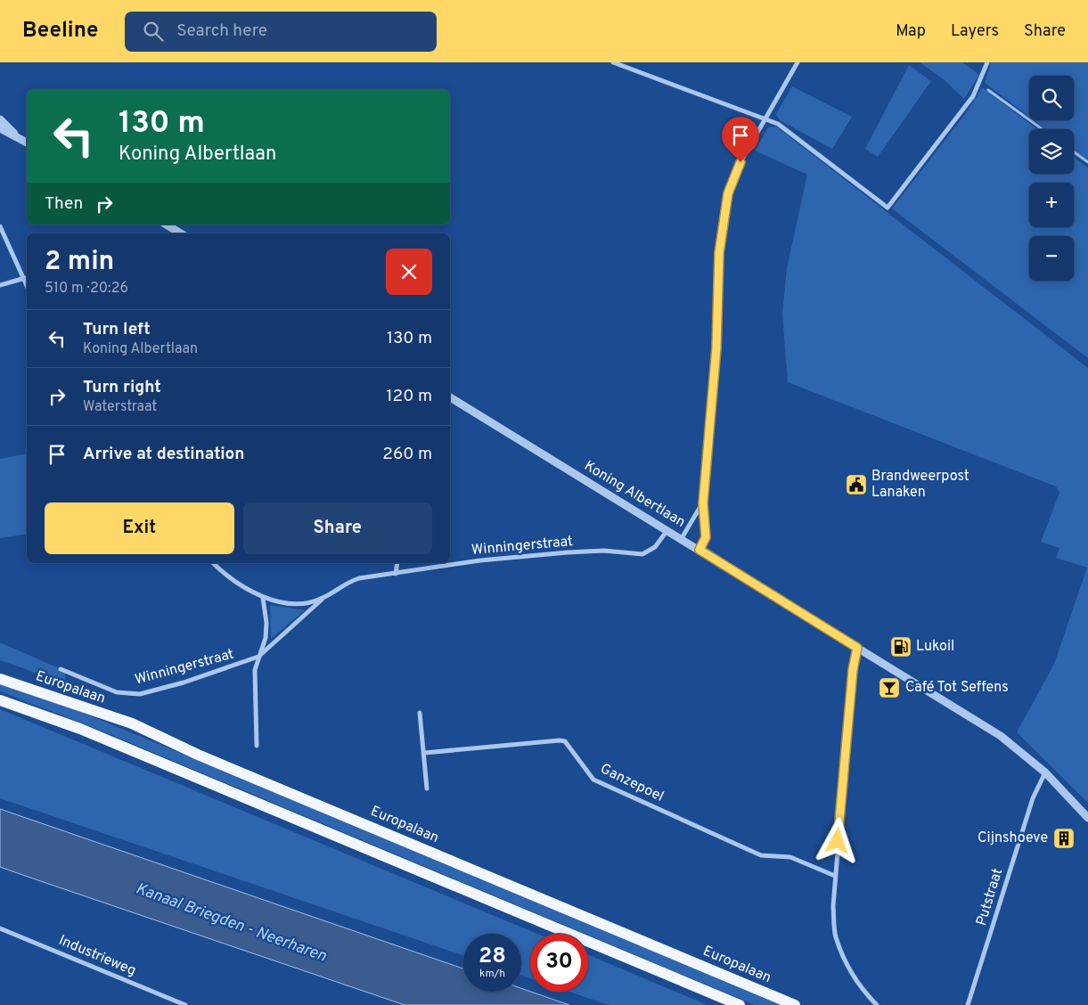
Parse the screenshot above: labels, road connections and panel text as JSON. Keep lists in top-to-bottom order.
{
  "streets": {
    "main road": ["Europalaan"],
    "street": [
      "Koning Albertlaan",
      "Winningerstraat",
      "Ganzepoel",
      "Putstraat",
      "Industrieweg"
    ]
  },
  "crossings": [
    ["Koning Albertlaan", "Winningerstraat"],
    ["Koning Albertlaan", "Putstraat"]
  ],
  "water": ["Kanaal Briegden - Neerharen"],
  "places": {
    "public building": ["Brandweerpost Lanaken"],
    "fuel station": ["Lukoil"],
    "bar": ["Café Tot Seffens"],
    "building": ["Cijnshoeve"]
  },
  "page": {
    "header": "Beeline",
    "search": "Search here",
    "nav": ["Map", "Layers", "Share"],
    "map_buttons": ["+", "−"],
    "turn": ["130 m", "Koning Albertlaan"],
    "then": "Then",
    "heading": ["2 min", "510 m · 20:26"],
    "list": [
      {
        "name": "Turn left",
        "note": "Koning Albertlaan",
        "value": "130 m"
      },
      {
        "name": "Turn right",
        "note": "Waterstraat",
        "value": "120 m"
      },
      {
        "name": "Arrive at destination",
        "value": "260 m"
      }
    ],
    "buttons": ["Exit", "Share"],
    "speed": "28 km/h",
    "limit": "30"
  }
}
